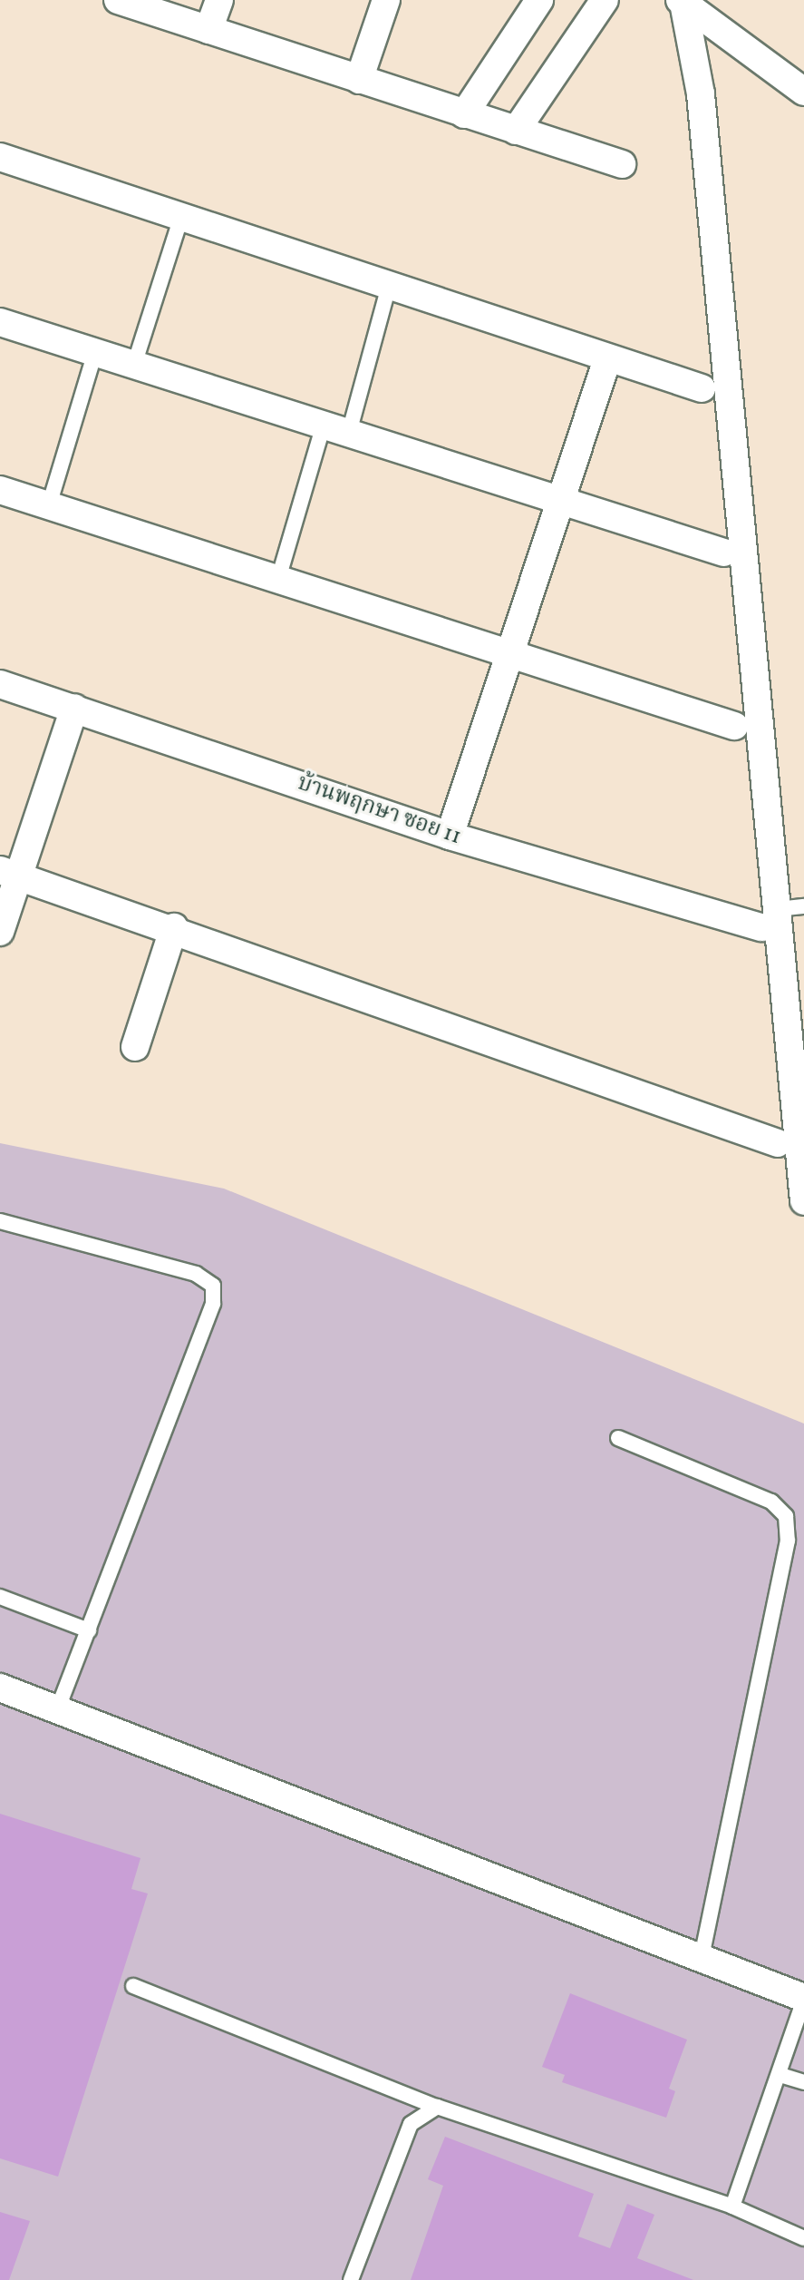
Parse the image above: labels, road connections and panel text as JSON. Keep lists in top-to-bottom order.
{
  "streets": {
    "street": ["บ้านพฤกษา ซอย 11"]
  }
}
